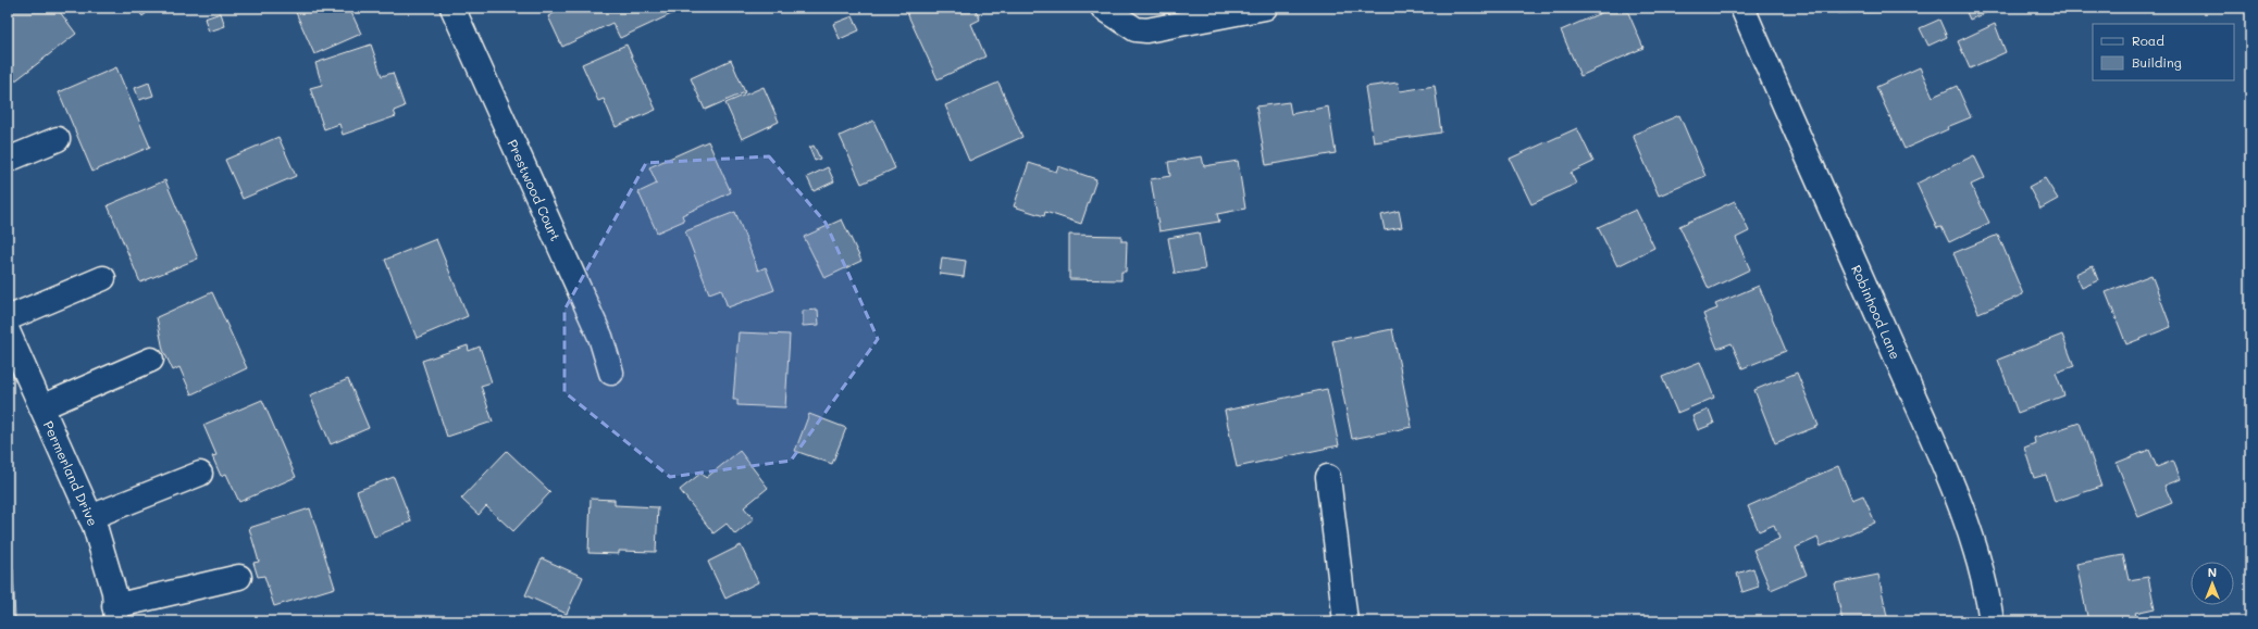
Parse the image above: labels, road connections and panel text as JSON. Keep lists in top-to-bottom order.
{
  "streets": {
    "street": ["Prestwood Court", "Robinhood Lane", "Permerland Drive"]
  },
  "legend": ["Road", "Building"],
  "north": "top"
}
